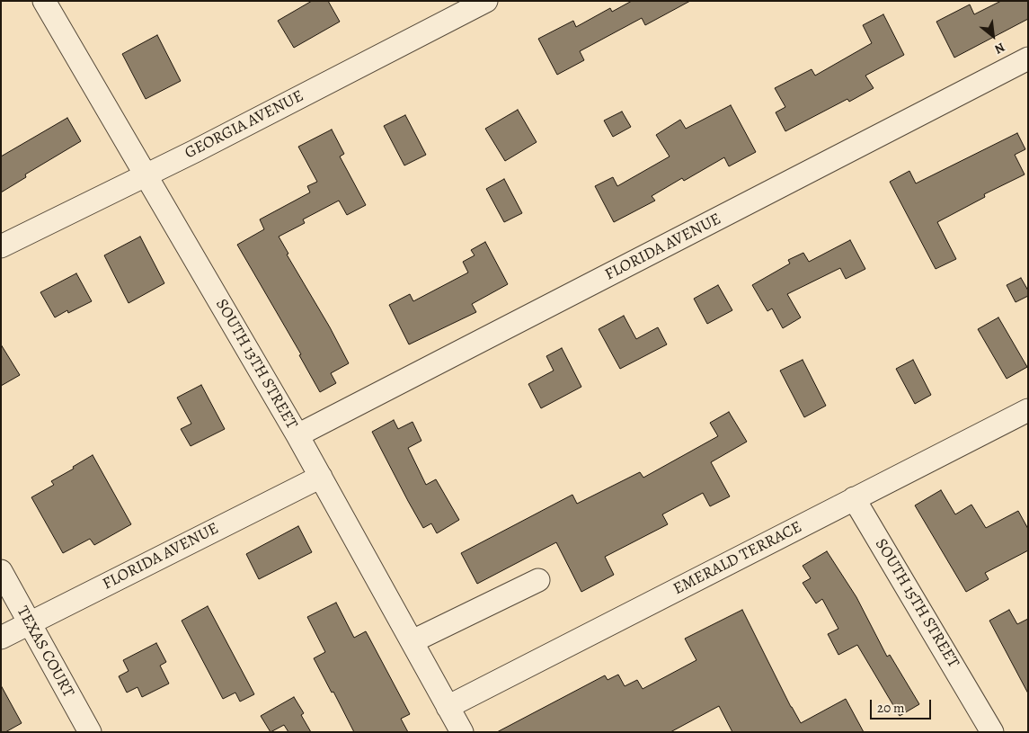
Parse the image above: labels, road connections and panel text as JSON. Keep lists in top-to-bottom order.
{
  "streets": {
    "street": [
      "GEORGIA AVENUE",
      "FLORIDA AVENUE",
      "SOUTH 13TH STREET",
      "EMERALD TERRACE",
      "SOUTH 15TH STREET",
      "TEXAS COURT"
    ]
  },
  "crossings": [
    ["GEORGIA AVENUE", "SOUTH 13TH STREET"],
    ["FLORIDA AVENUE", "SOUTH 13TH STREET"],
    ["FLORIDA AVENUE", "TEXAS COURT"],
    ["SOUTH 13TH STREET", "EMERALD TERRACE"],
    ["EMERALD TERRACE", "SOUTH 15TH STREET"]
  ],
  "scale_bar": "20 m",
  "north": "bottom right"
}
